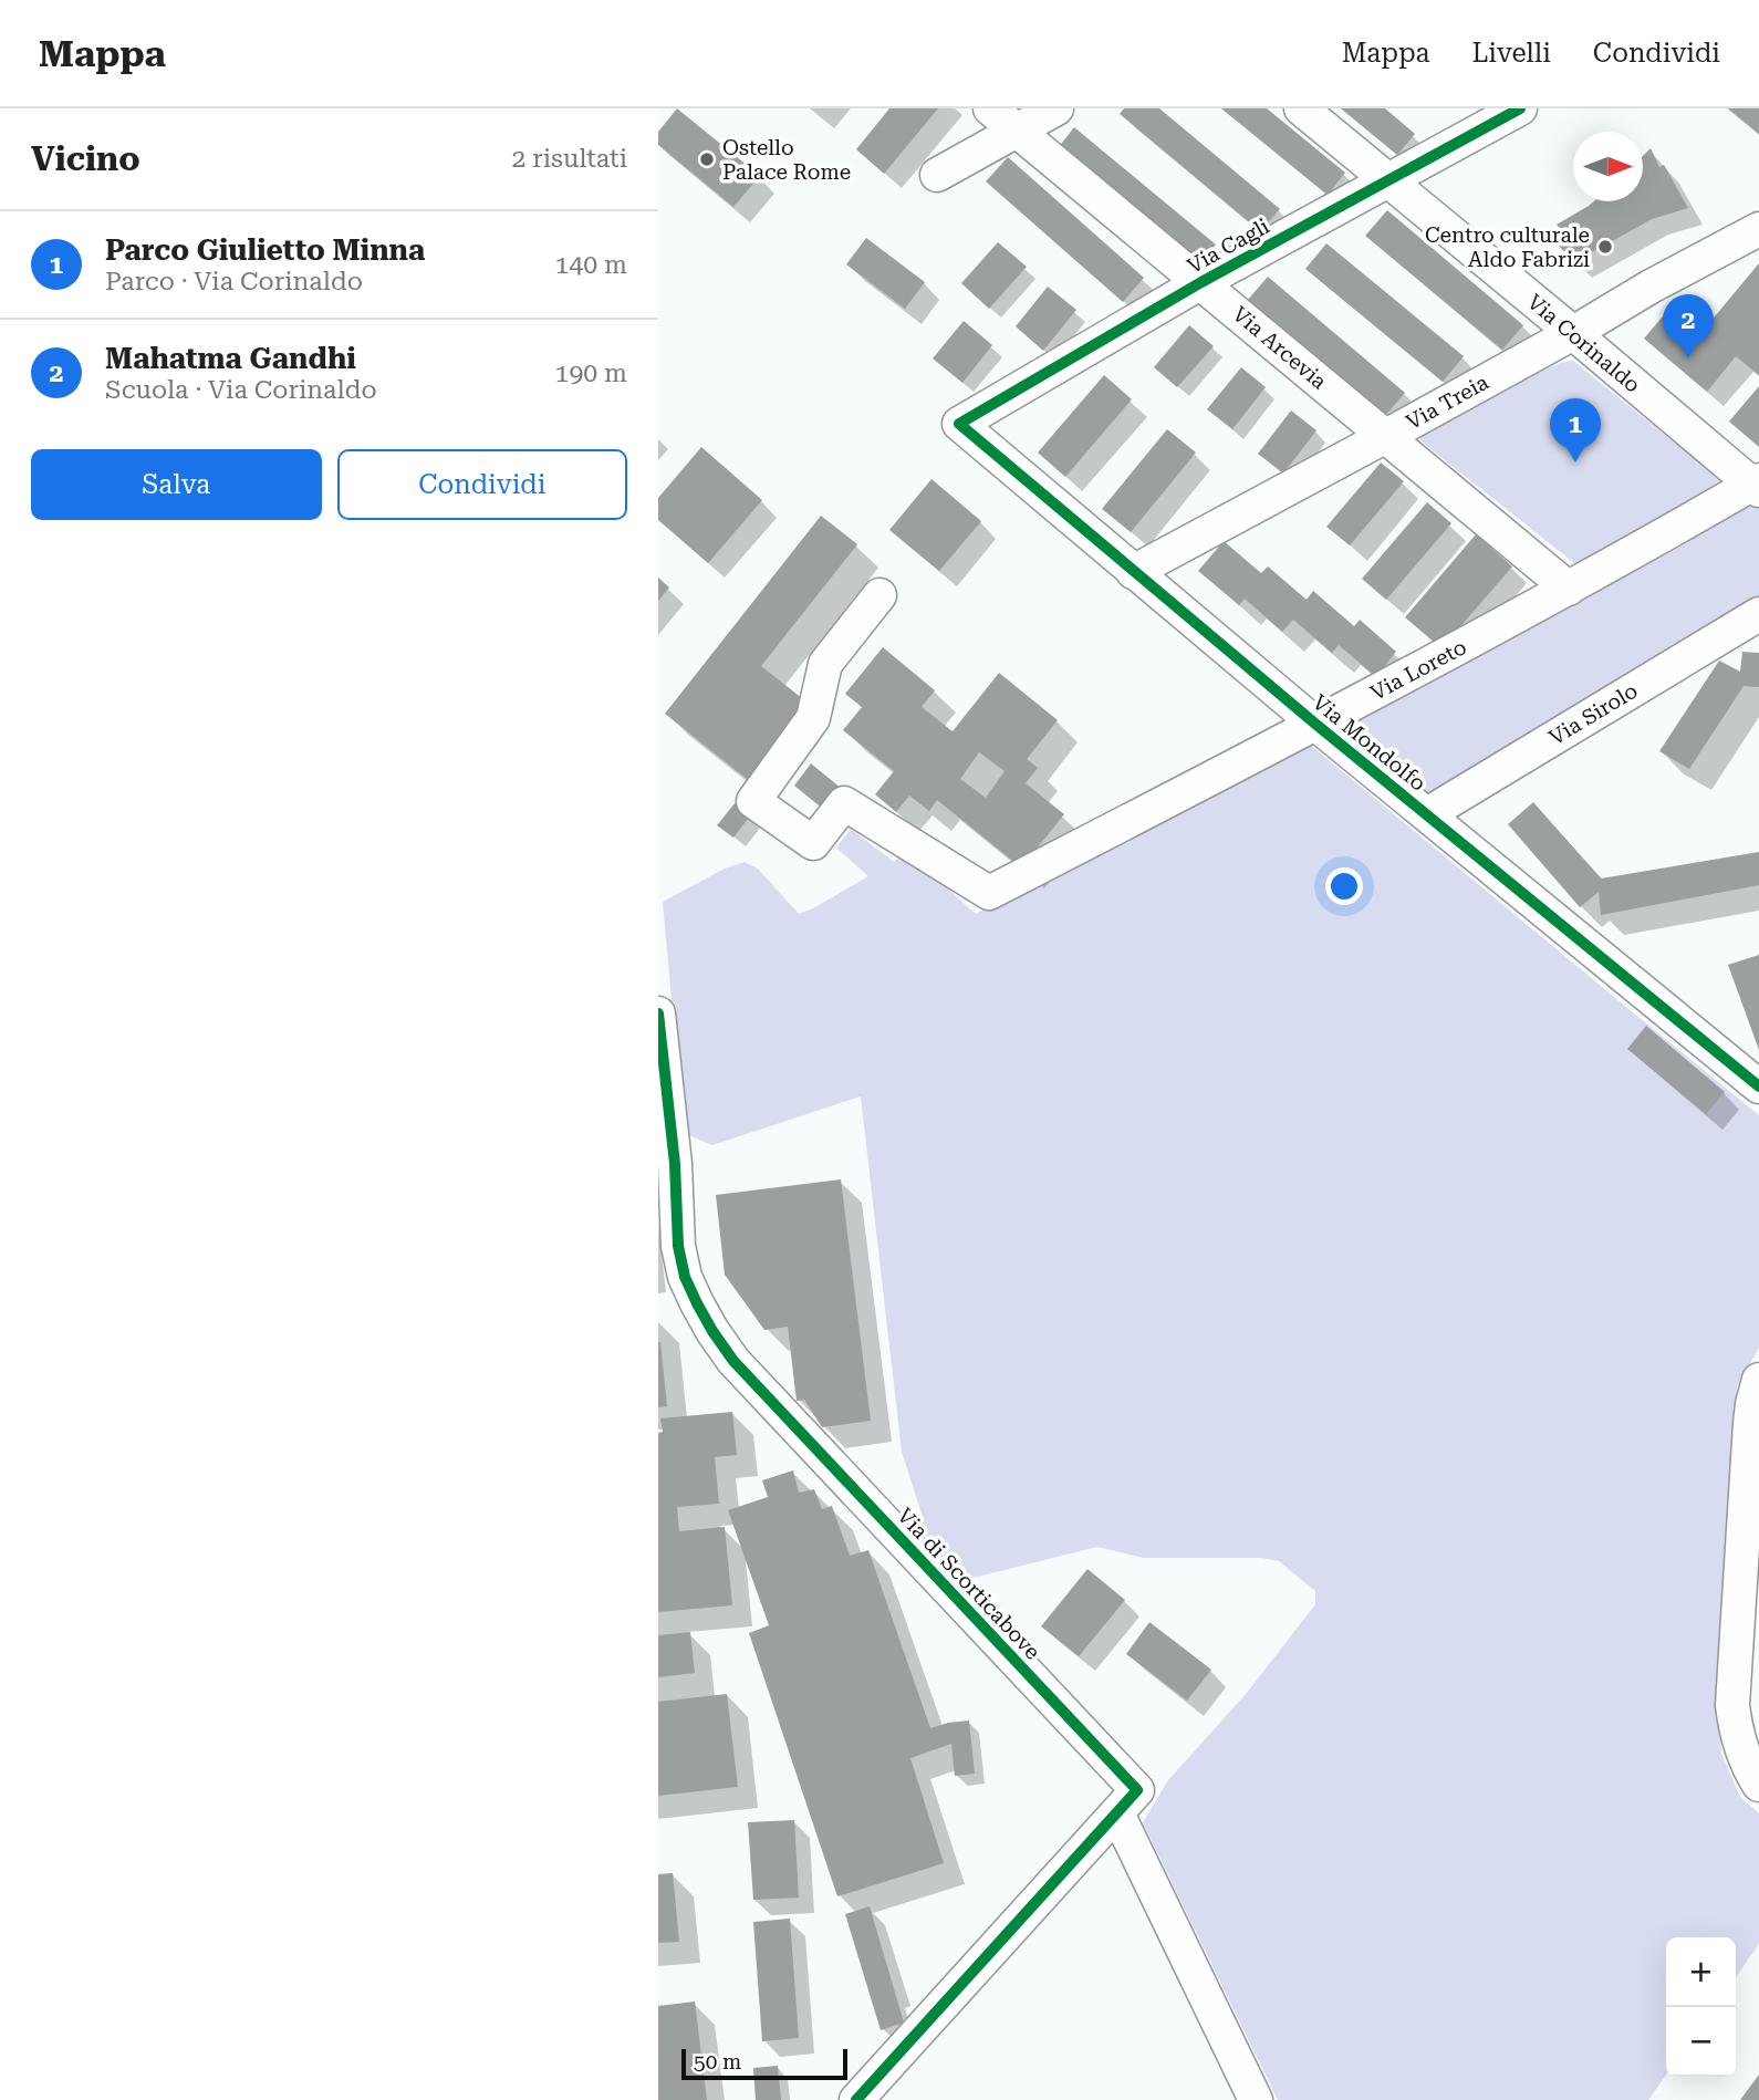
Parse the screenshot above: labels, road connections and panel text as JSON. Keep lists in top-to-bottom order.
{
  "streets": {
    "street": [
      "Via Cagli",
      "Via Corinaldo",
      "Via Arcevia",
      "Via Treia",
      "Via Loreto",
      "Via Sirolo",
      "Via Mondolfo",
      "Via di Scorticabove"
    ]
  },
  "crossings": [
    ["Via Cagli", "Via Corinaldo"],
    ["Via Cagli", "Via Arcevia"],
    ["Via Cagli", "Via Mondolfo"],
    ["Via Corinaldo", "Via Treia"],
    ["Via Corinaldo", "Via Loreto"],
    ["Via Arcevia", "Via Treia"],
    ["Via Arcevia", "Via Loreto"],
    ["Via Treia", "Via Mondolfo"],
    ["Via Loreto", "Via Mondolfo"],
    ["Via Sirolo", "Via Mondolfo"]
  ],
  "places": ["Ostello Palace Rome", "Centro culturale Aldo Fabrizi"],
  "scale_bar": "50 m",
  "north": "right",
  "page": {
    "header": "Mappa",
    "nav": ["Mappa", "Livelli", "Condividi"],
    "heading": ["Vicino", "2 risultati"],
    "list": [
      {
        "mark": "1",
        "name": "Parco Giulietto Minna",
        "note": "Parco · Via Corinaldo",
        "value": "140 m"
      },
      {
        "mark": "2",
        "name": "Mahatma Gandhi",
        "note": "Scuola · Via Corinaldo",
        "value": "190 m"
      }
    ],
    "pins": ["2", "1"],
    "buttons": ["Salva", "Condividi"],
    "map_buttons": ["+", "−"],
    "scale": "50 m"
  }
}
